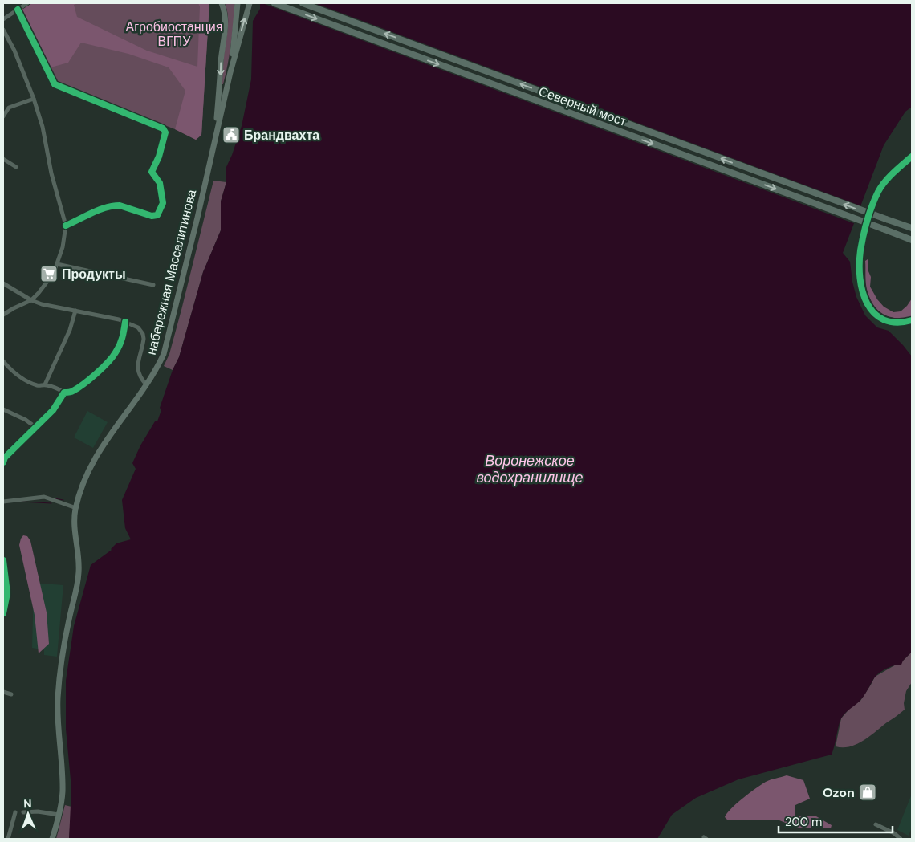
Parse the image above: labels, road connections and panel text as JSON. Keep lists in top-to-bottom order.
{
  "streets": {
    "main road": ["Северный мост", "набережная Массалитинова"]
  },
  "water": ["Воронежское водохранилище"],
  "parks": ["Агробиостанция ВГПУ"],
  "places": {
    "public building": ["Брандвахта"],
    "supermarket": ["Продукты"],
    "shop": ["Ozon"]
  },
  "scale_bar": "200 m",
  "north": "top"
}
